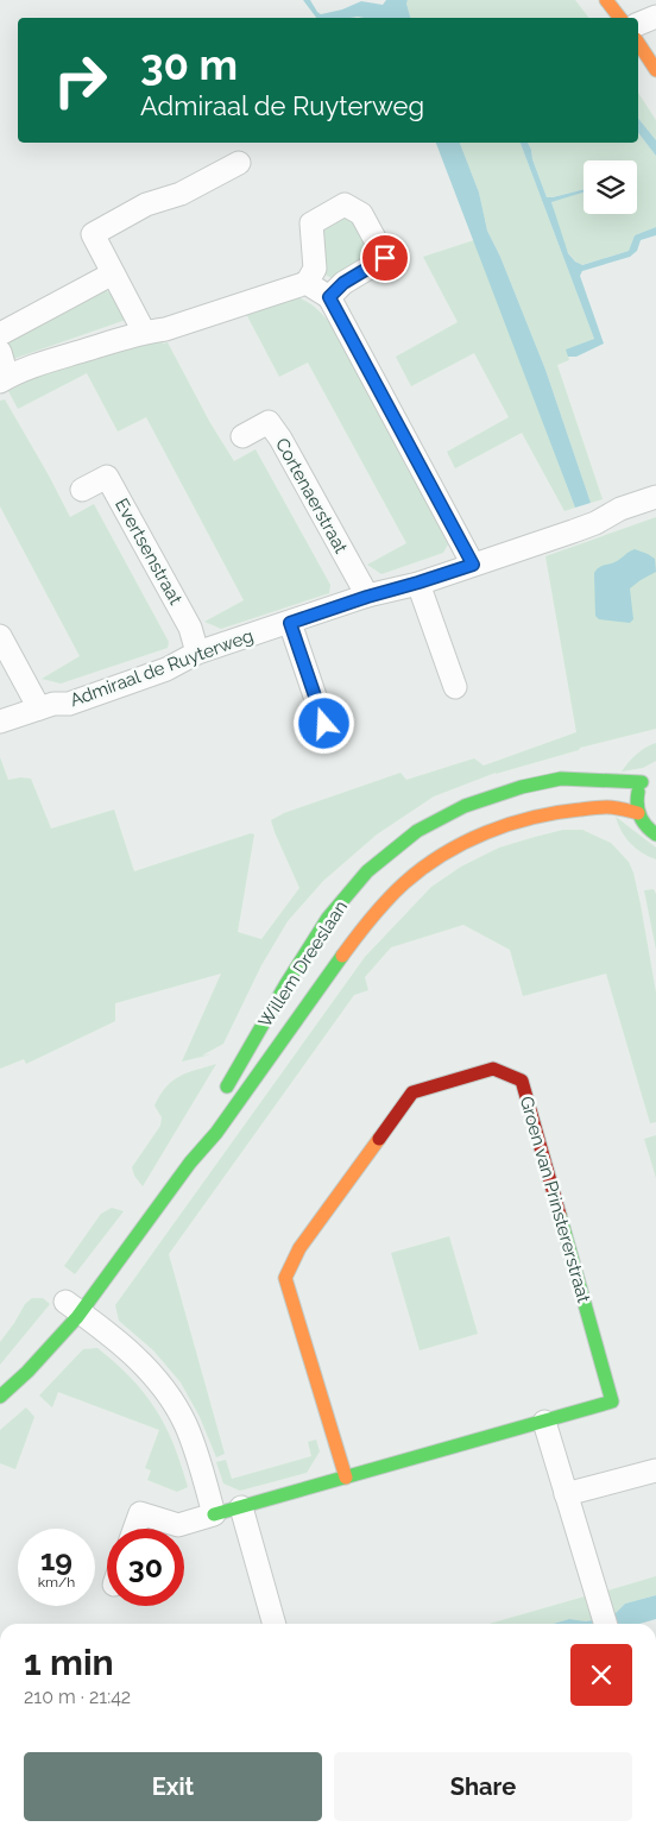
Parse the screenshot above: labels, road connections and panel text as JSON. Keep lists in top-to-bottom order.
{
  "streets": {
    "street": [
      "Cortenaerstraat",
      "Evertsenstraat",
      "Admiraal de Ruyterweg",
      "Willem Dreeslaan",
      "Groen van Prinstererstraat"
    ]
  },
  "crossings": [
    ["Cortenaerstraat", "Admiraal de Ruyterweg"],
    ["Evertsenstraat", "Admiraal de Ruyterweg"]
  ],
  "page": {
    "turn": ["30 m", "Admiraal de Ruyterweg"],
    "speed": "19 km/h",
    "limit": "30",
    "heading": ["1 min", "210 m · 21:42"],
    "buttons": ["Exit", "Share"]
  }
}
